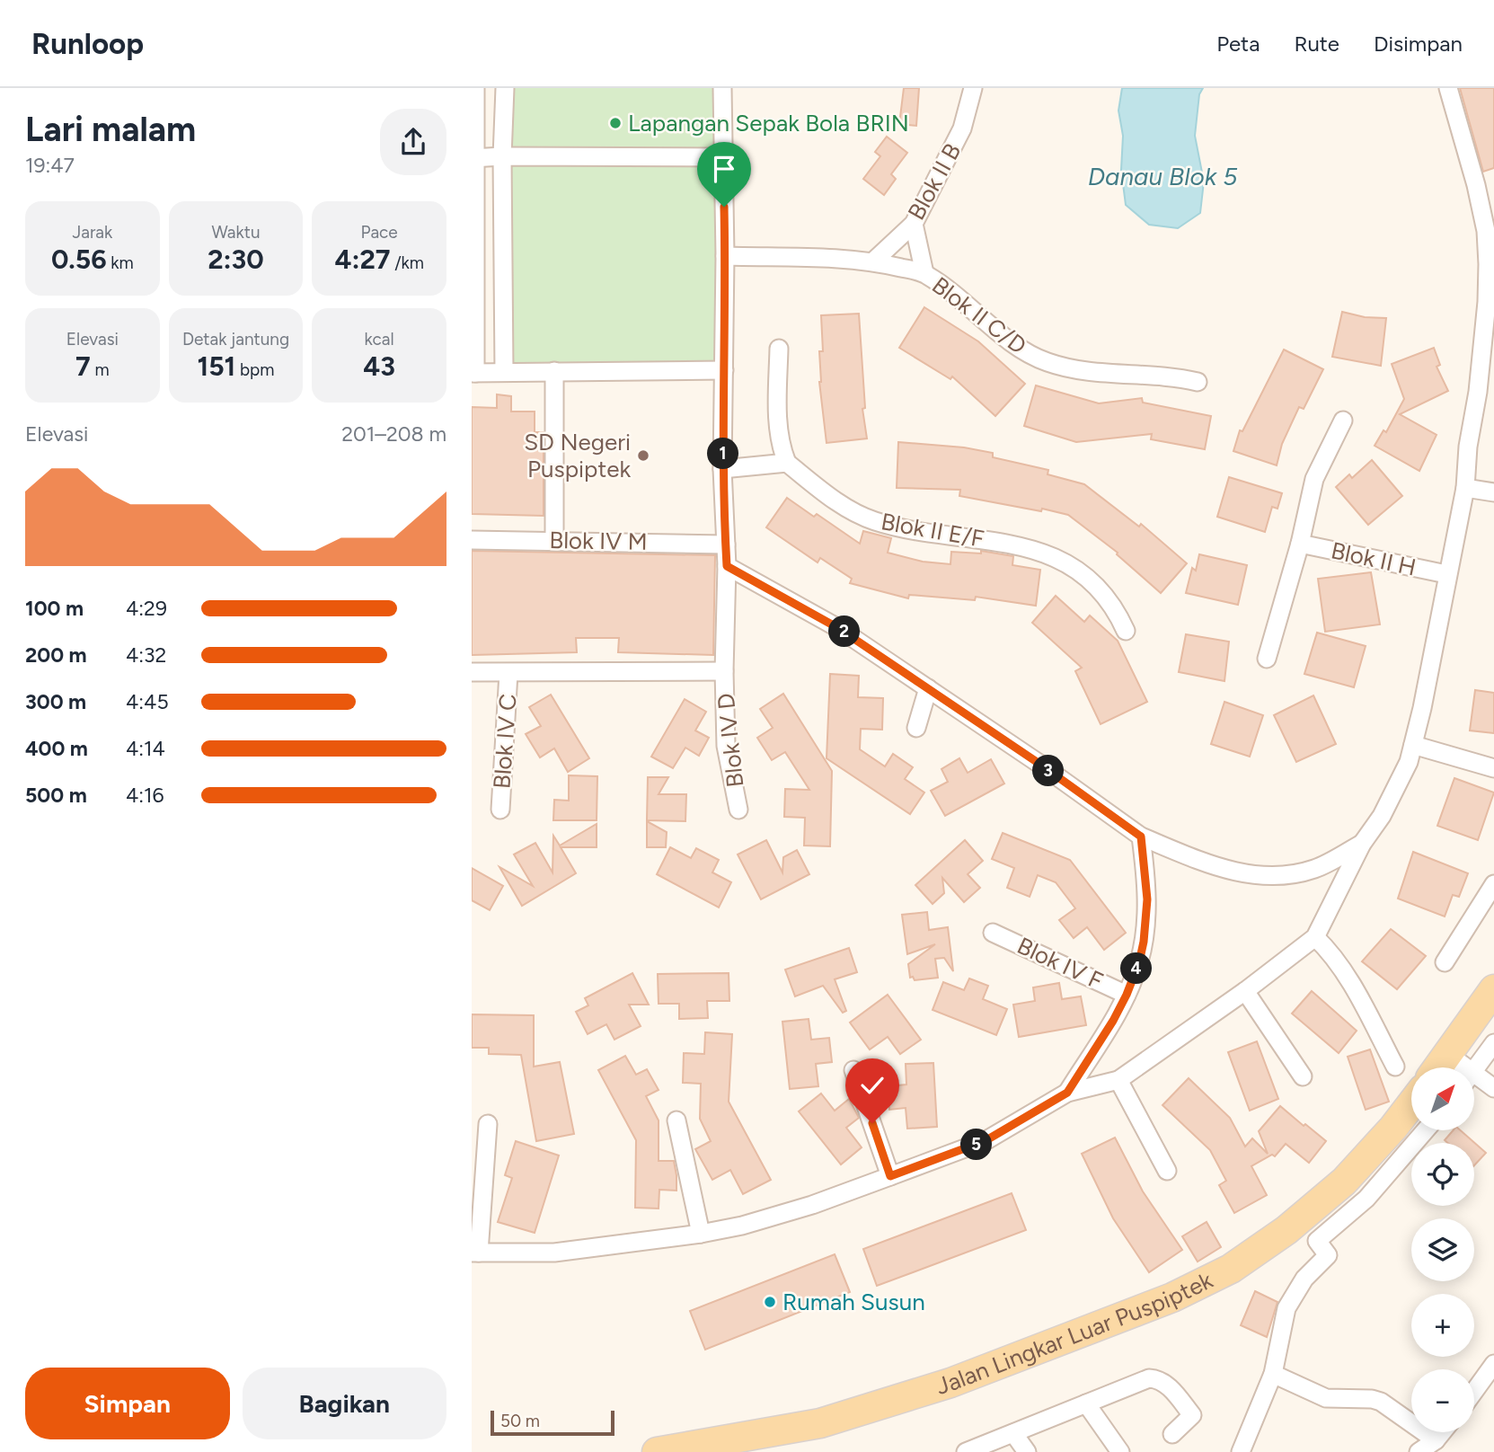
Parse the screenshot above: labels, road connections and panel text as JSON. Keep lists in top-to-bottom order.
{
  "streets": {
    "main road": ["Jalan Lingkar Luar Puspiptek"],
    "street": [
      "Blok II B",
      "Blok II C/D",
      "Blok II E/F",
      "Blok IV M",
      "Blok II H",
      "Blok IV D",
      "Blok IV C",
      "Blok IV F"
    ]
  },
  "crossings": [
    ["Blok II B", "Blok II C/D"],
    ["Blok II C/D", "Blok IV D"],
    ["Blok IV M", "Blok IV D"]
  ],
  "water": ["Danau Blok 5"],
  "places": ["Lapangan Sepak Bola BRIN", "SD Negeri Puspiptek", "Rumah Susun"],
  "scale_bar": "50 m",
  "north": "top right",
  "page": {
    "header": "Runloop",
    "nav": ["Peta", "Rute", "Disimpan"],
    "heading": ["Lari malam", "19:47"],
    "stats": [
      ["Jarak", "0.56 km"],
      ["Waktu", "2:30"],
      ["Pace", "4:27 /km"],
      ["Elevasi", "7 m"],
      ["Detak jantung", "151 bpm"],
      ["kcal", "43"]
    ],
    "chart": ["Elevasi", "201–208 m"],
    "pins": [
      "1",
      "2",
      "3",
      "4",
      "5"
    ],
    "list": [
      {
        "name": "100 m",
        "note": "4:29"
      },
      {
        "name": "200 m",
        "note": "4:32"
      },
      {
        "name": "300 m",
        "note": "4:45"
      },
      {
        "name": "400 m",
        "note": "4:14"
      },
      {
        "name": "500 m",
        "note": "4:16"
      }
    ],
    "map_buttons": ["+", "−"],
    "buttons": ["Simpan", "Bagikan"],
    "scale": "50 m"
  }
}
